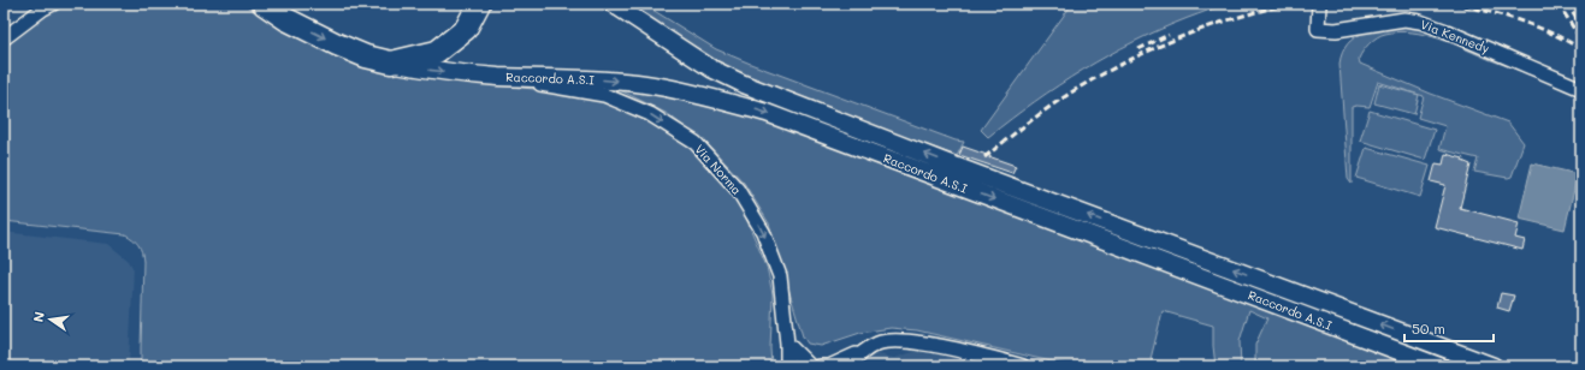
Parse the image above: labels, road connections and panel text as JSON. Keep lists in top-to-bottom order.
{
  "streets": {
    "street": ["Via Kennedy", "Raccordo A.S.I", "Via Norma"]
  },
  "crossings": [
    ["Raccordo A.S.I", "Via Norma"]
  ],
  "one_way": ["Via Norma"],
  "scale_bar": "50 m",
  "north": "left"
}
